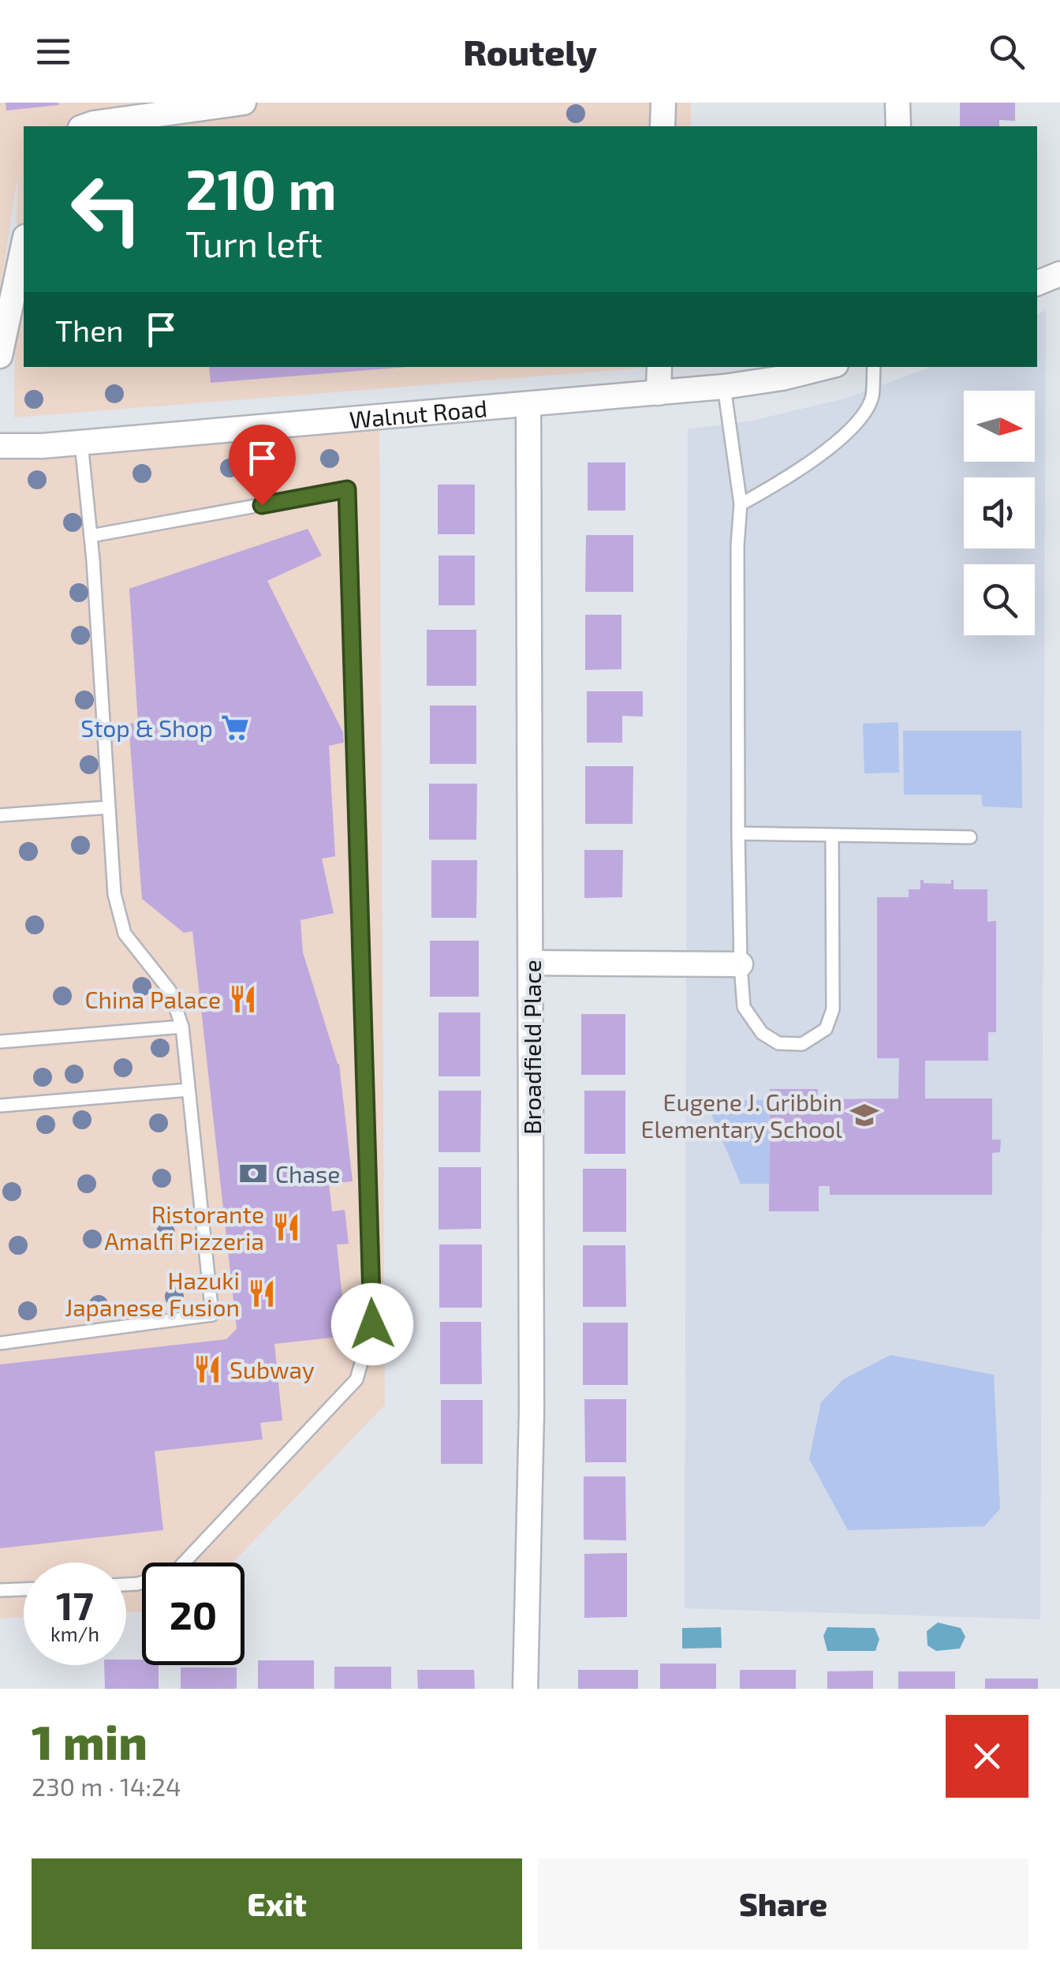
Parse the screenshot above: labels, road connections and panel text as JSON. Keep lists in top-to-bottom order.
{
  "streets": {
    "street": ["Walnut Road", "Broadfield Place"]
  },
  "crossings": [
    ["Walnut Road", "Broadfield Place"]
  ],
  "places": {
    "supermarket": ["Stop & Shop"],
    "restaurant": [
      "China Palace",
      "Ristorante Amalfi Pizzeria",
      "Hazuki Japanese Fusion",
      "Subway"
    ],
    "school or university": ["Eugene J. Gribbin Elementary School"],
    "bank": ["Chase"]
  },
  "north": "right",
  "page": {
    "header": "Routely",
    "turn": ["210 m", "Turn left"],
    "then": "Then",
    "speed": "17 km/h",
    "limit": "20",
    "heading": ["1 min", "230 m · 14:24"],
    "buttons": ["Exit", "Share"]
  }
}
